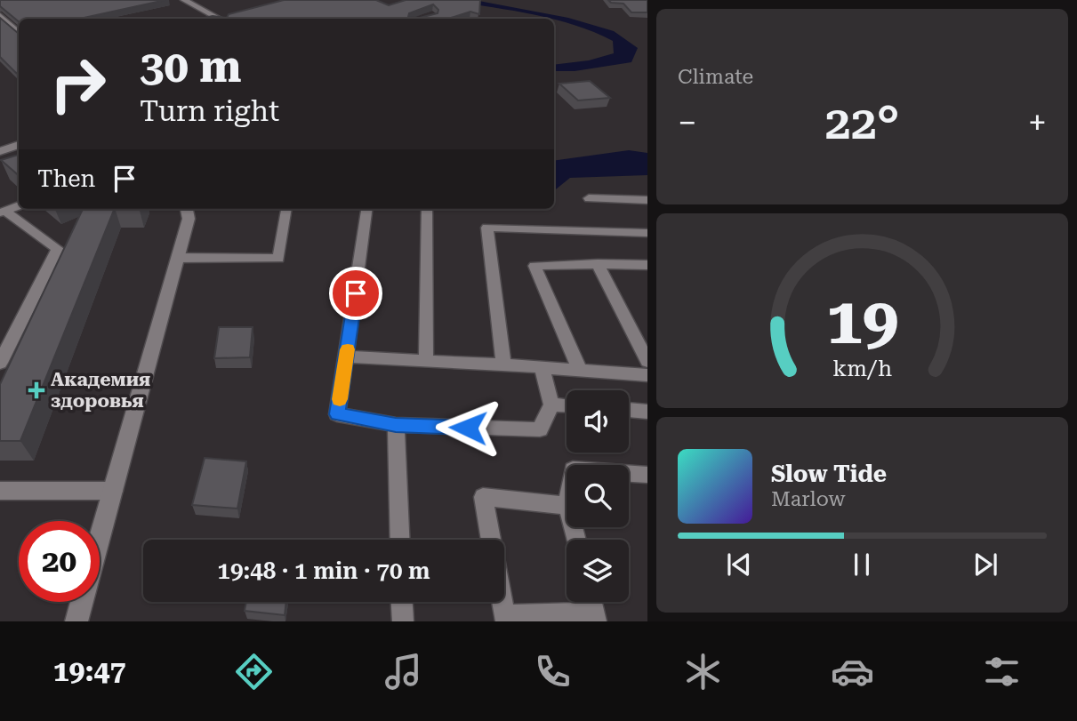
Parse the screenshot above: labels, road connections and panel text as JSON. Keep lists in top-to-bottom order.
{
  "places": {
    "health": ["Академия здоровья"]
  },
  "page": {
    "tile": "Climate",
    "turn": ["30 m", "Turn right"],
    "heat": ["−", "22°", "+"],
    "then": "Then",
    "song": ["Slow Tide", "Marlow"],
    "limit": "20",
    "trip": "19:48 · 1 min · 70 m",
    "tabs": "19:47",
    "gauge": ["19", "km/h"]
  }
}
